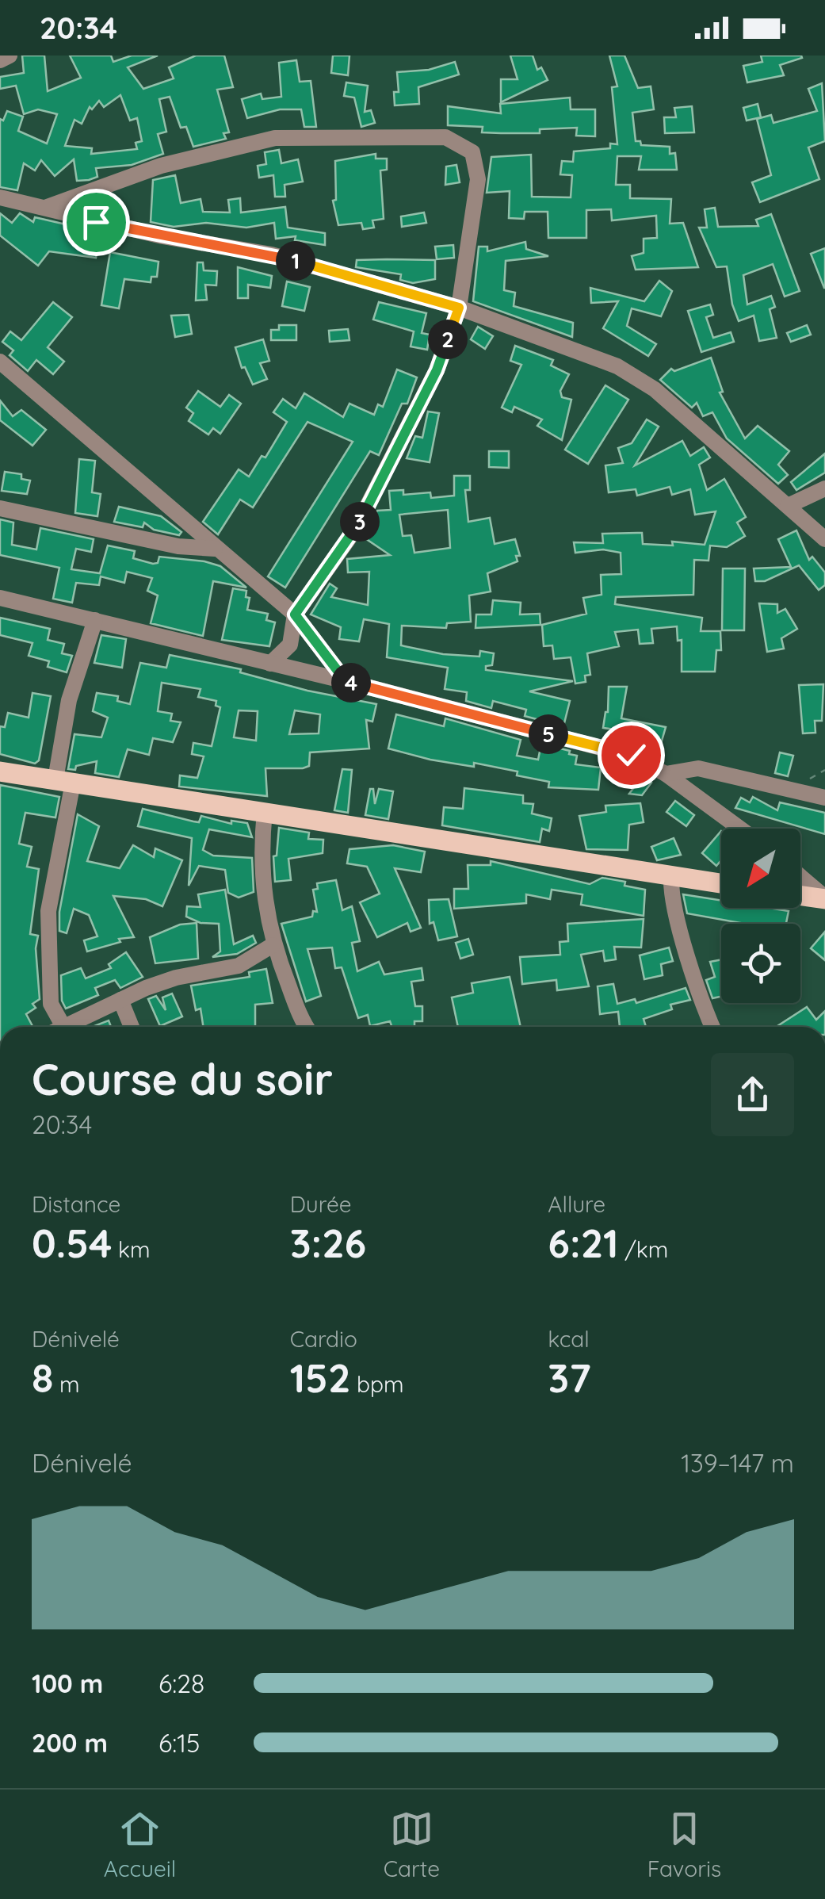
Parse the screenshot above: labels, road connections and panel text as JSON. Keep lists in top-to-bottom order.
{
  "north": "bottom left",
  "page": {
    "status": "20:34",
    "pins": [
      "1",
      "2",
      "3",
      "4",
      "5"
    ],
    "heading": ["Course du soir", "20:34"],
    "stats": [
      ["Distance", "0.54 km"],
      ["Durée", "3:26"],
      ["Allure", "6:21 /km"],
      ["Dénivelé", "8 m"],
      ["Cardio", "152 bpm"],
      ["kcal", "37"]
    ],
    "chart": ["Dénivelé", "139–147 m"],
    "list": [
      {
        "name": "100 m",
        "note": "6:28"
      },
      {
        "name": "200 m",
        "note": "6:15"
      }
    ],
    "tabs": ["Accueil", "Carte", "Favoris"]
  }
}
